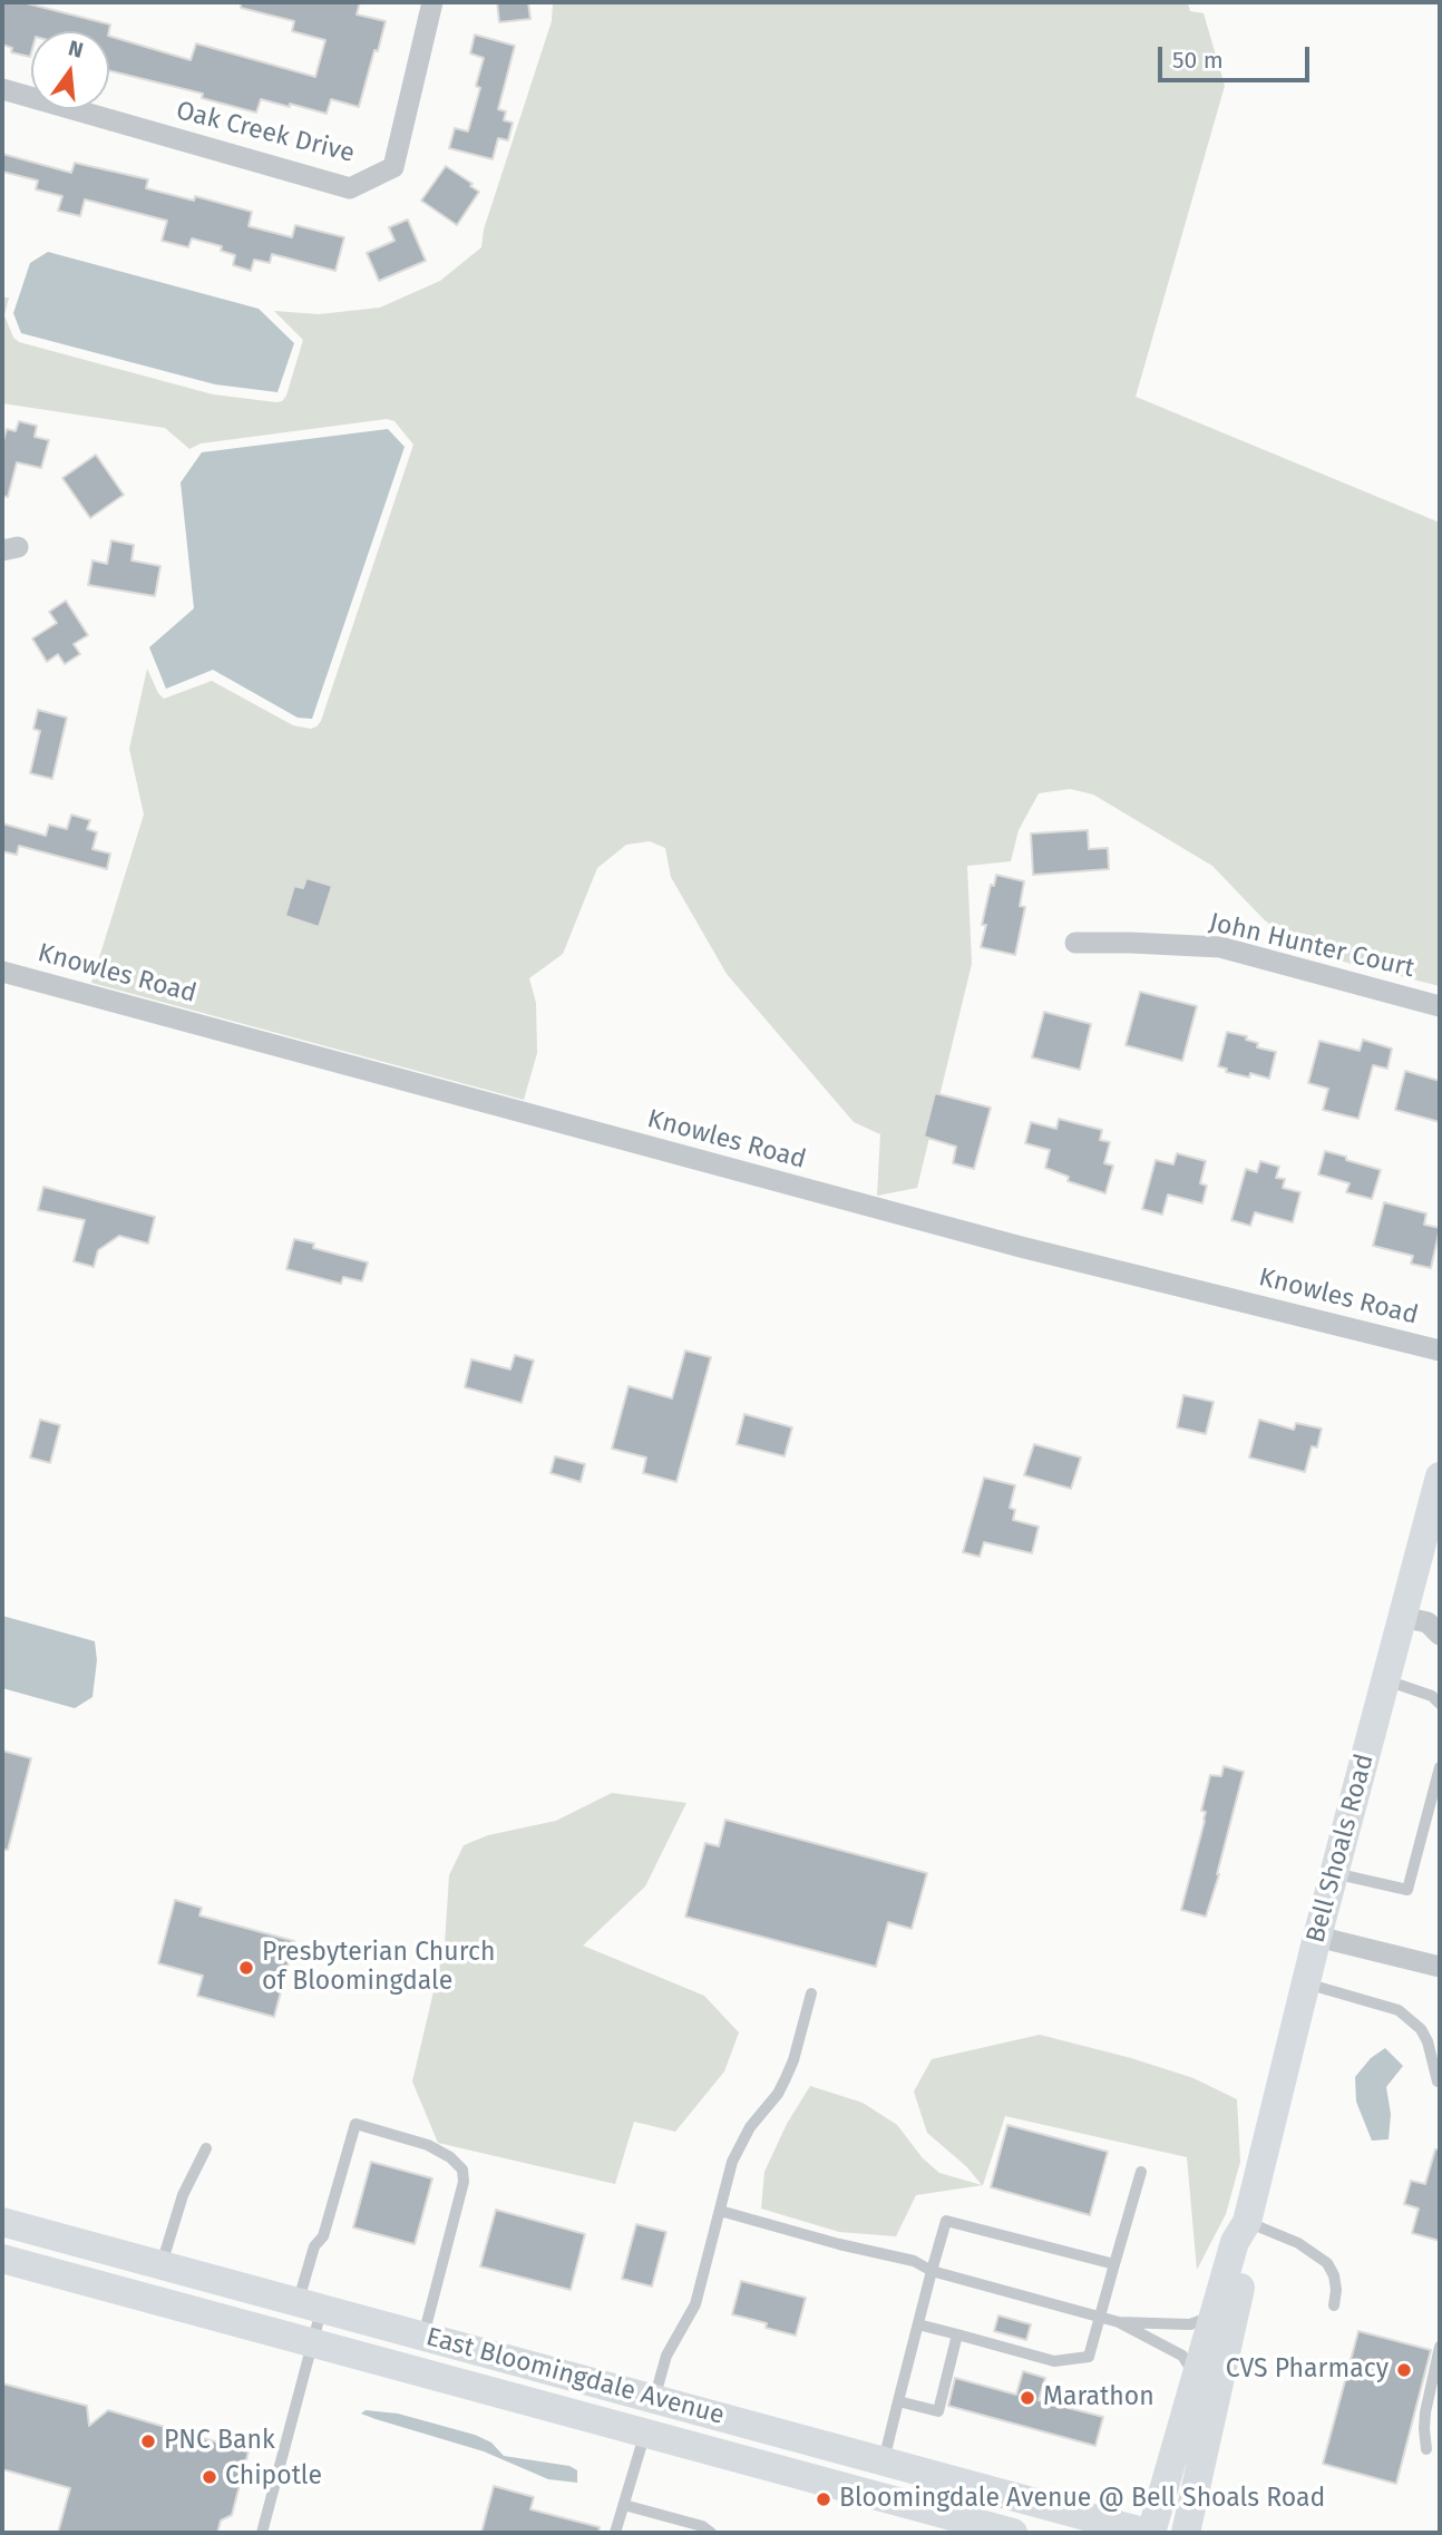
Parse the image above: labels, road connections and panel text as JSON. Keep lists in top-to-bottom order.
{
  "streets": {
    "main road": ["Bell Shoals Road", "East Bloomingdale Avenue"],
    "street": ["Oak Creek Drive", "John Hunter Court", "Knowles Road"]
  },
  "crossings": [
    ["Bell Shoals Road", "East Bloomingdale Avenue"]
  ],
  "places": [
    "Presbyterian Church of Bloomingdale",
    "CVS Pharmacy",
    "Marathon",
    "PNC Bank",
    "Chipotle",
    "Bloomingdale Avenue @ Bell Shoals Road"
  ],
  "scale_bar": "50 m",
  "north": "top"
}
